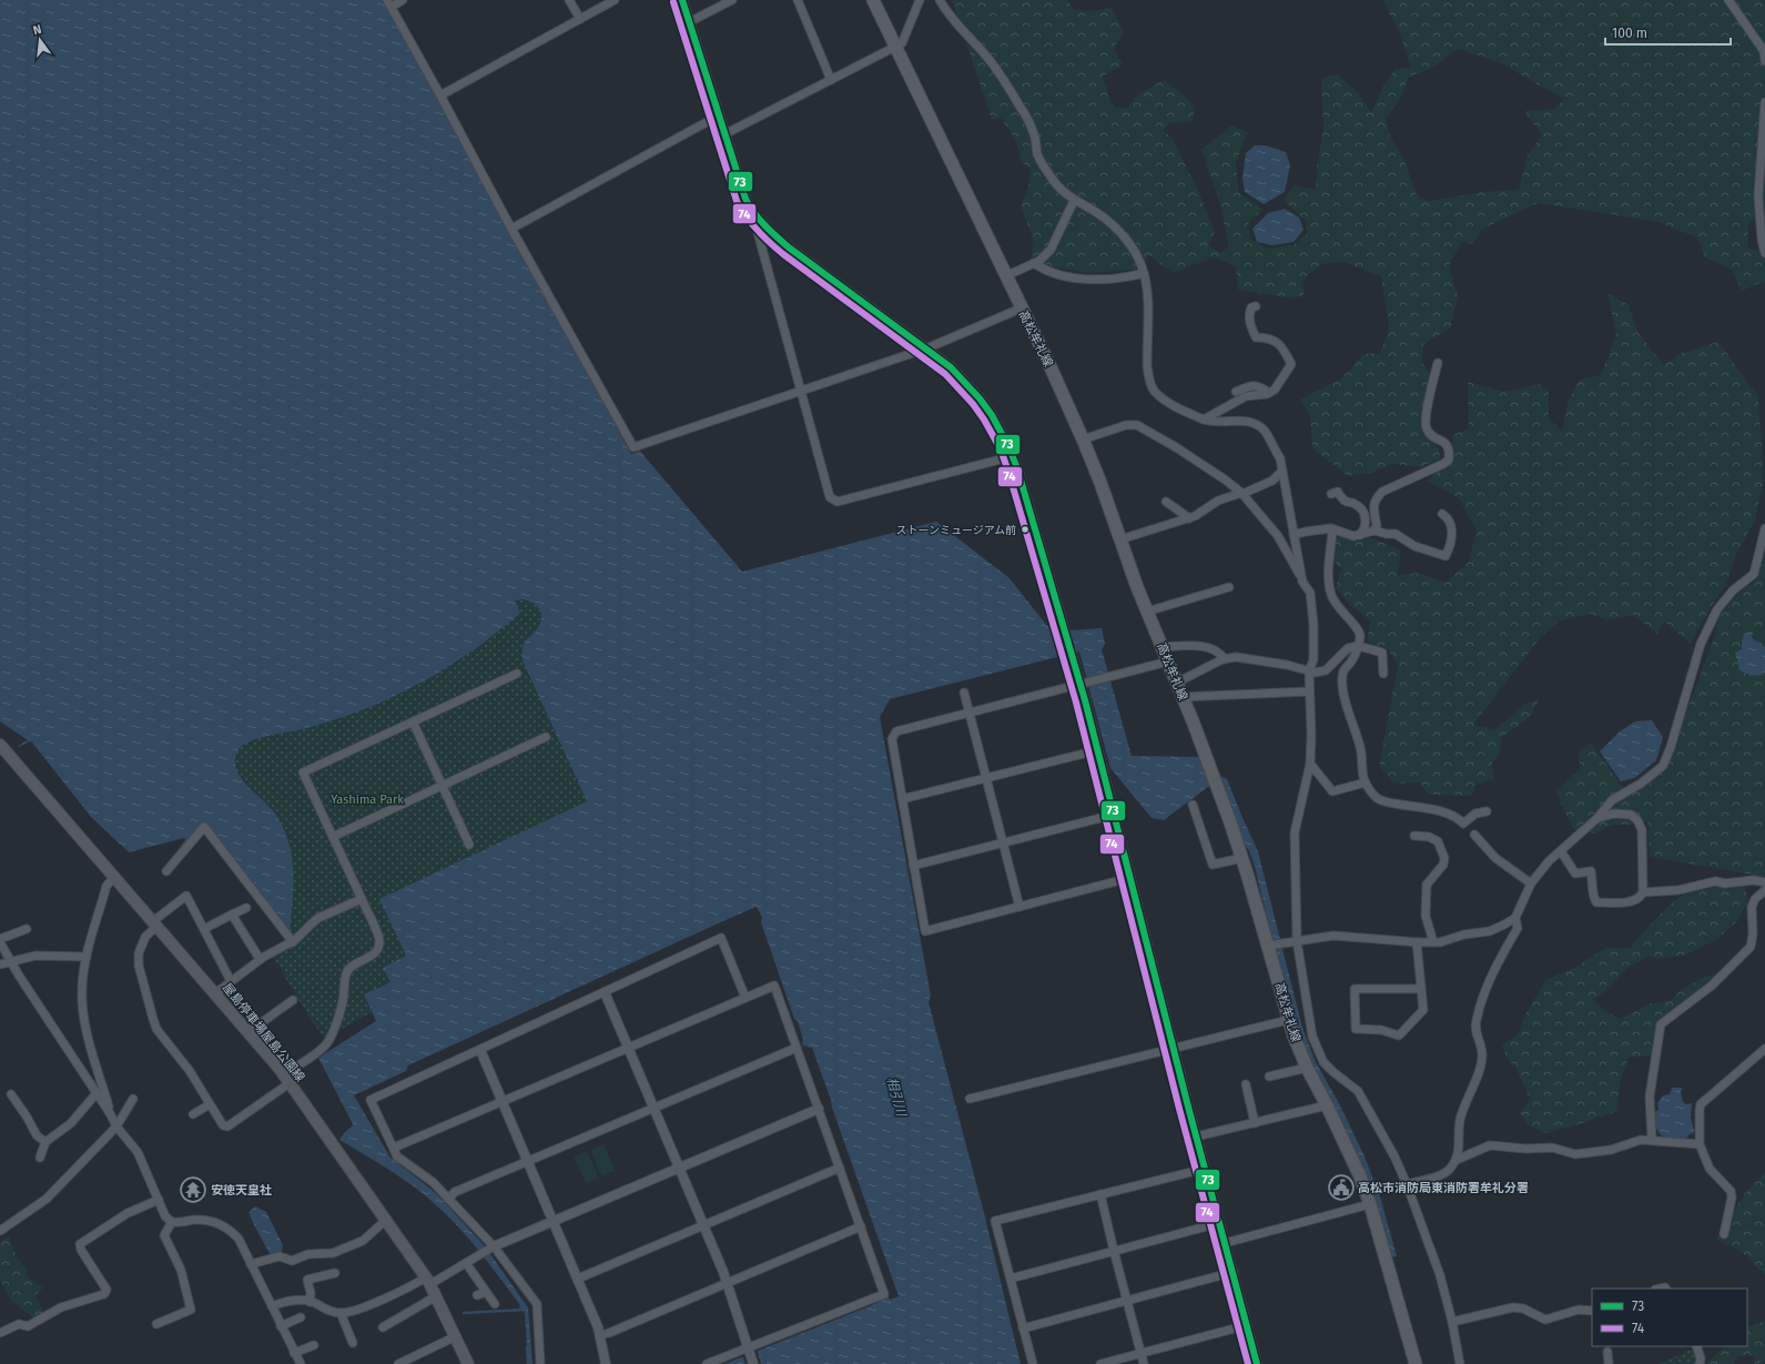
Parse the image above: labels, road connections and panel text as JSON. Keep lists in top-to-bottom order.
{
  "streets": {
    "main road": ["高松牟礼線", "屋島停車場屋島公園線"]
  },
  "water": ["相引川"],
  "parks": ["Yashima Park"],
  "places": {
    "other": ["ストーンミュージアム前"],
    "public building": ["高松市消防局東消防署牟礼分署"],
    "temple": ["安徳天皇社"]
  },
  "lines": ["transit line 73", "transit line 74"],
  "legend": ["73", "74"],
  "scale_bar": "100 m",
  "north": "top"
}
